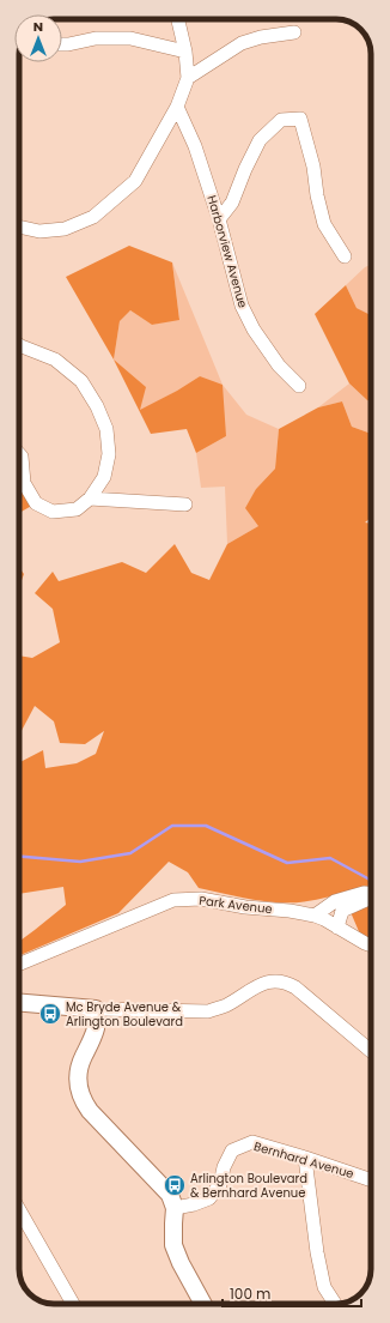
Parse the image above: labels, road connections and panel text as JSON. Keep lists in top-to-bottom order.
{
  "streets": {
    "street": ["Harborview Avenue", "Park Avenue", "Bernhard Avenue"]
  },
  "places": {
    "bus stop": ["Mc Bryde Avenue & Arlington Boulevard", "Arlington Boulevard & Bernhard Avenue"]
  },
  "scale_bar": "100 m",
  "north": "top"
}
